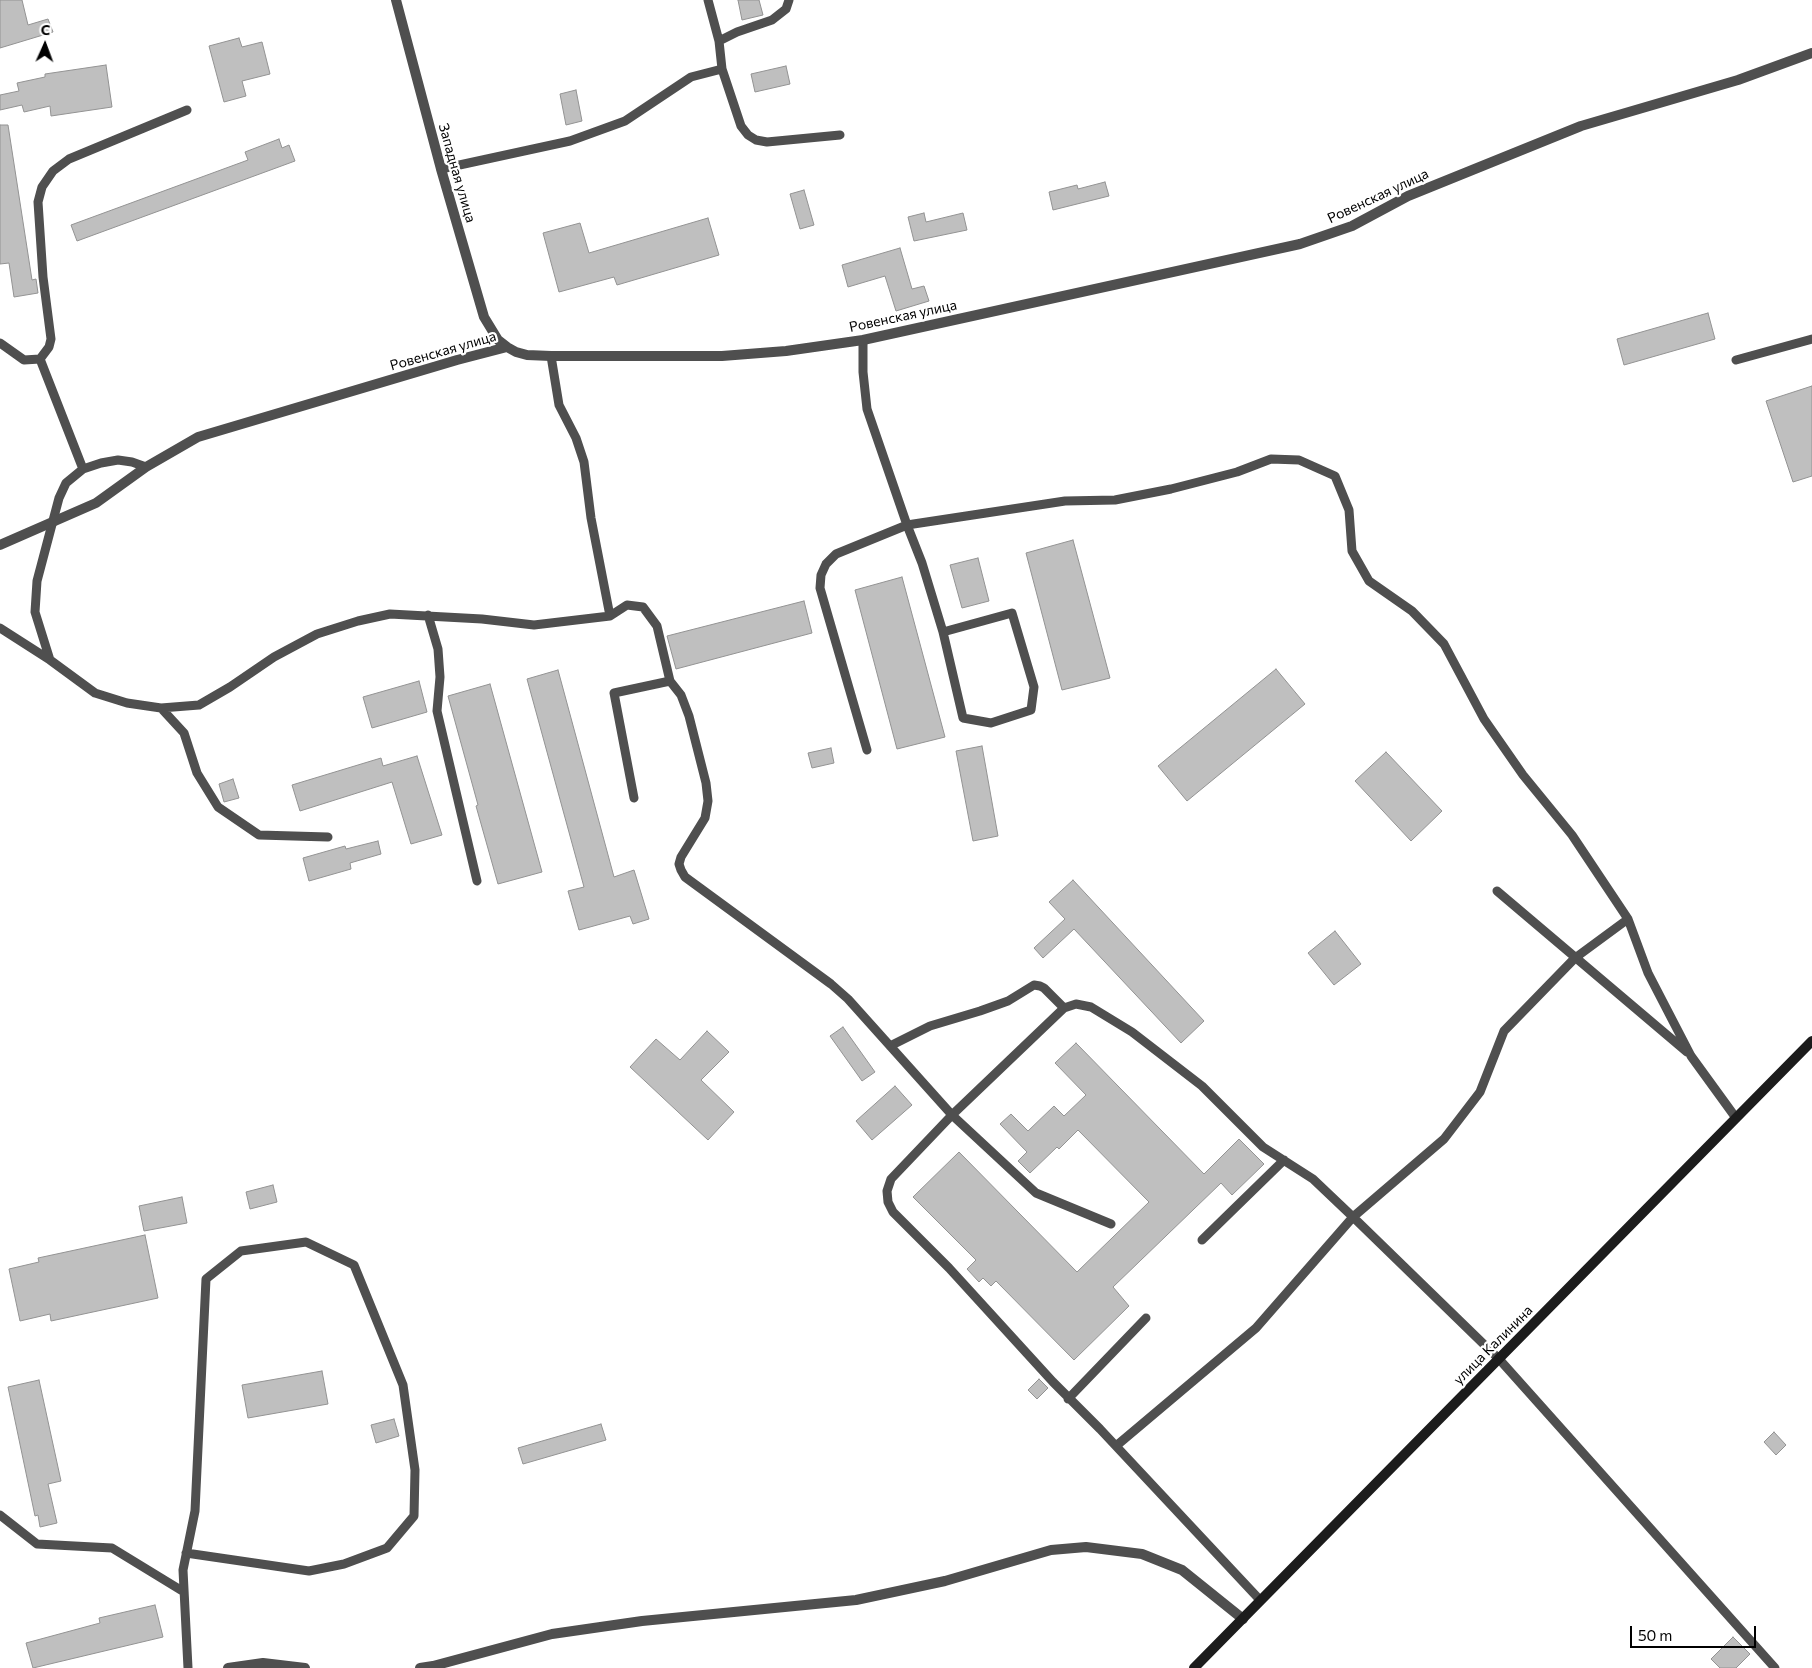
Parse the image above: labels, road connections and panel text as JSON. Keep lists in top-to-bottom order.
{
  "streets": {
    "main road": ["улица Калинина"],
    "street": ["Западная улица", "Ровенская улица"]
  },
  "crossings": [
    ["Западная улица", "Ровенская улица"]
  ],
  "scale_bar": "50 m",
  "north": "top"
}
